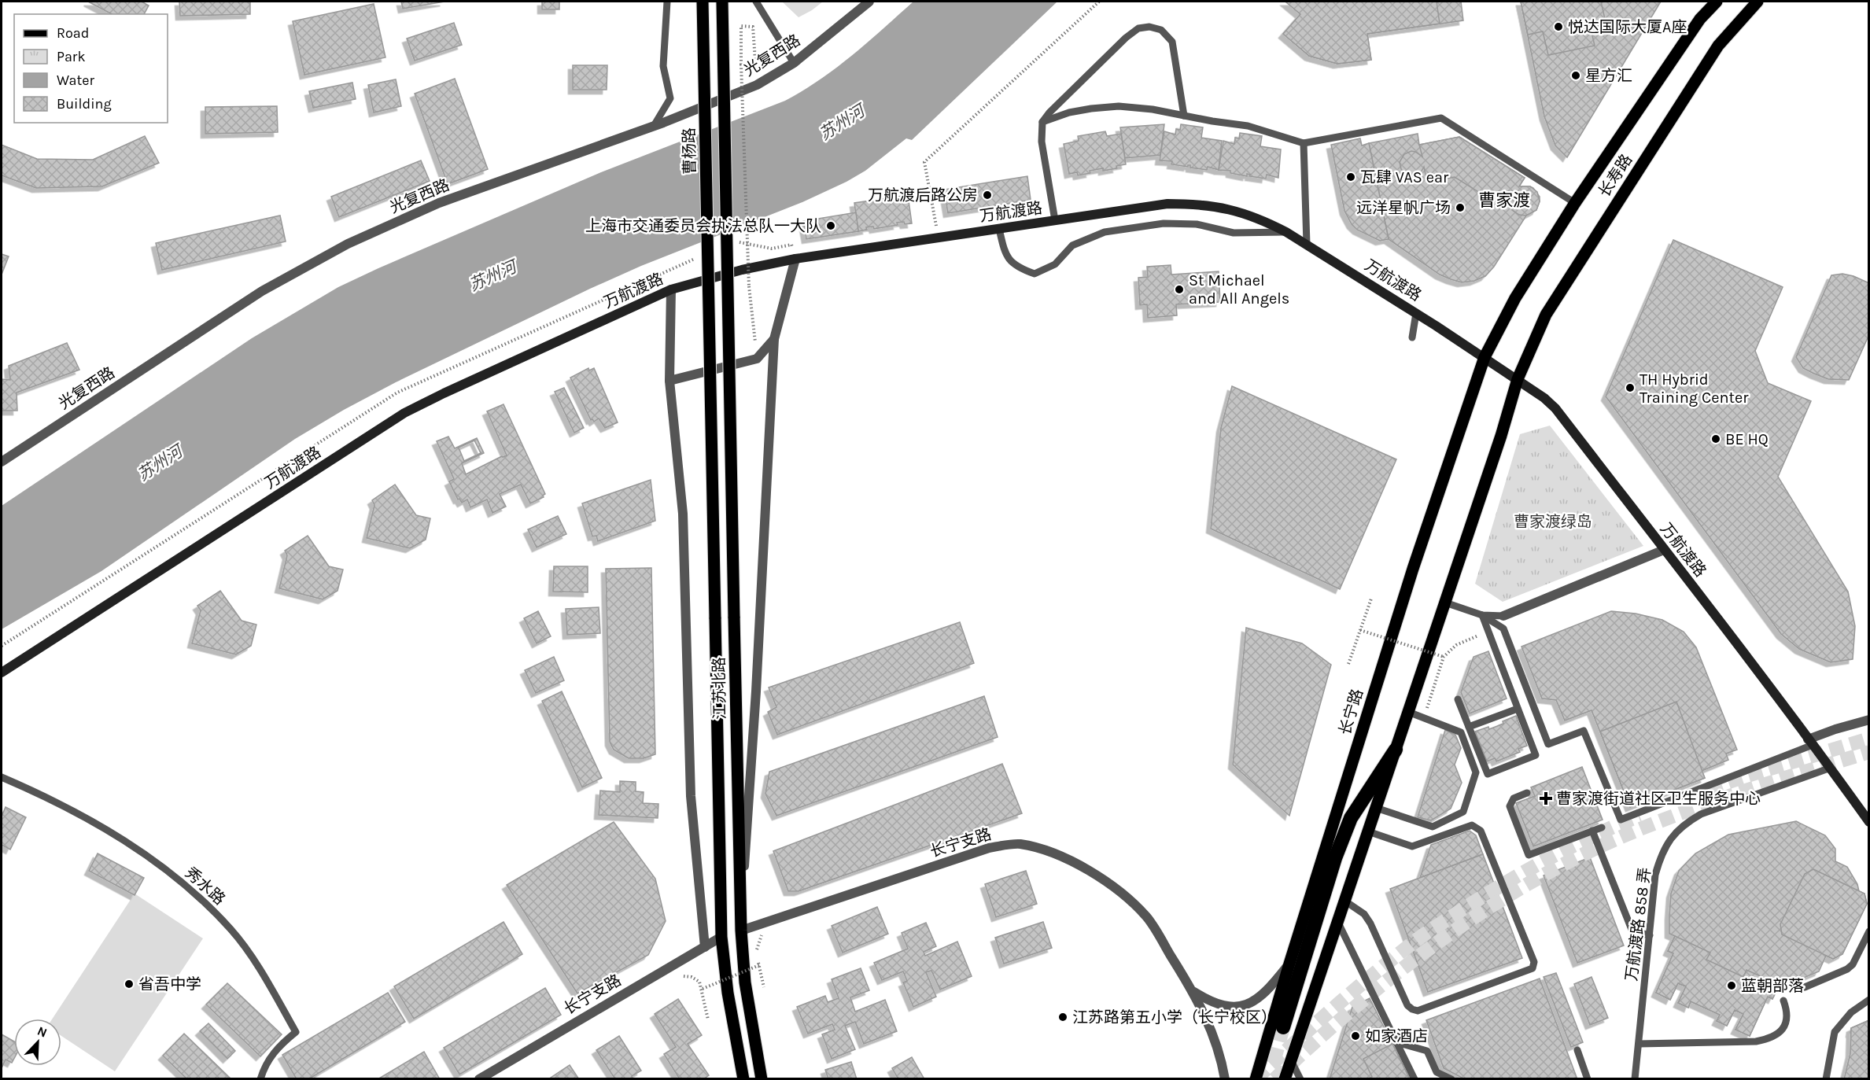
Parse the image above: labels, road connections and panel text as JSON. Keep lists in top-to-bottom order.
{
  "streets": {
    "main road": [
      "曹杨路",
      "长寿路",
      "江苏北路",
      "长宁路"
    ],
    "street": ["光复西路", "万航渡路", "长宁支路"],
    "lane": ["秀水路", "万航渡路 858 弄"]
  },
  "crossings": [
    ["曹杨路", "江苏北路"],
    ["长寿路", "万航渡路"],
    ["长寿路", "长宁路"],
    ["万航渡路", "长宁路"],
    ["万航渡路", "万航渡路 858 弄"],
    ["江苏北路", "长宁支路"],
    ["长宁路", "长宁支路"]
  ],
  "districts": ["曹家渡"],
  "water": ["苏州河"],
  "parks": ["曹家渡绿岛"],
  "places": {
    "other": [
      "悦达国际大厦A座",
      "星方汇",
      "瓦肆 VAS ear",
      "万航渡后路公房",
      "远洋星帆广场",
      "上海市交通委员会执法总队一大队",
      "St Michael and All Angels",
      "TH Hybrid Training Center",
      "BE HQ",
      "省吾中学",
      "蓝朝部落",
      "江苏路第五小学（长宁校区）",
      "如家酒店"
    ],
    "health": ["曹家渡街道社区卫生服务中心"]
  },
  "legend": [
    "Road",
    "Park",
    "Water",
    "Building"
  ],
  "north": "top right"
}
